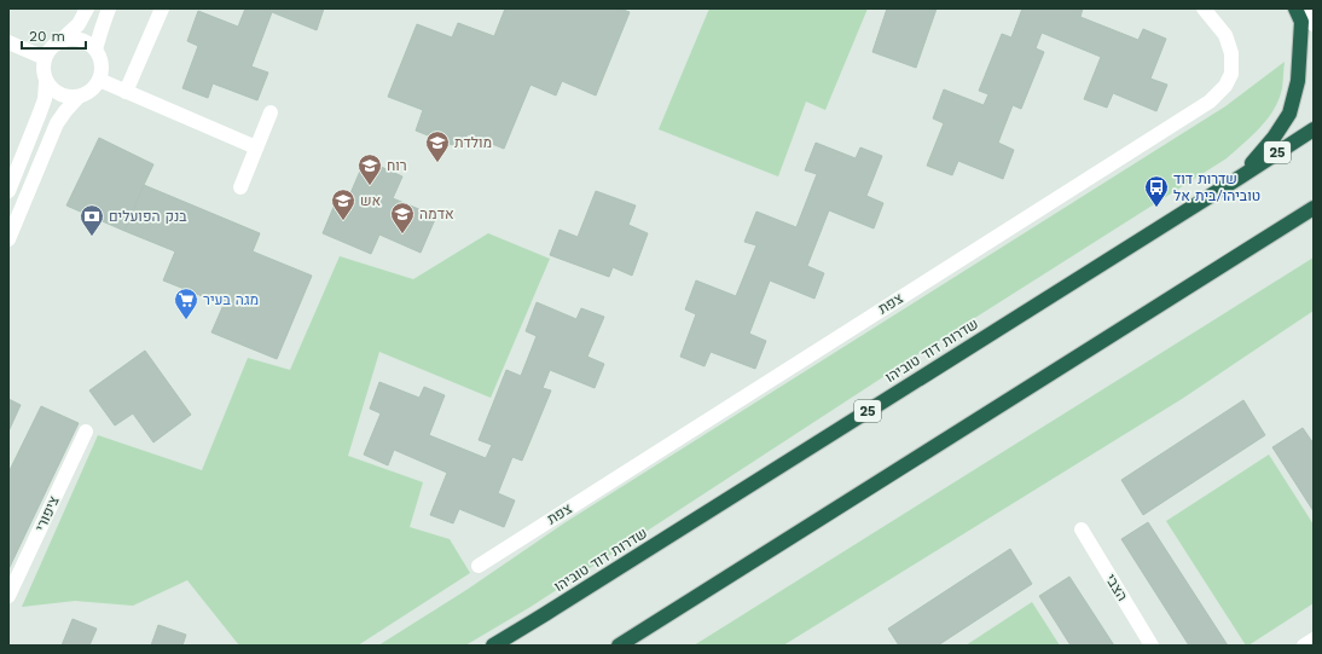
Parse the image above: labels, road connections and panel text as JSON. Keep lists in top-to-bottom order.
{
  "streets": {
    "highway": ["25", "שדרות דוד טוביהו"],
    "street": ["צפת", "ציפורי", "הצבי"]
  },
  "places": {
    "school or university": [
      "מולדת",
      "רוח",
      "אש",
      "אדמה"
    ],
    "bus stop": ["שדרות דוד טוביהו/בית אל"],
    "bank": ["בנק הפועלים"],
    "supermarket": ["מגה בעיר"]
  },
  "scale_bar": "20 m"
}
